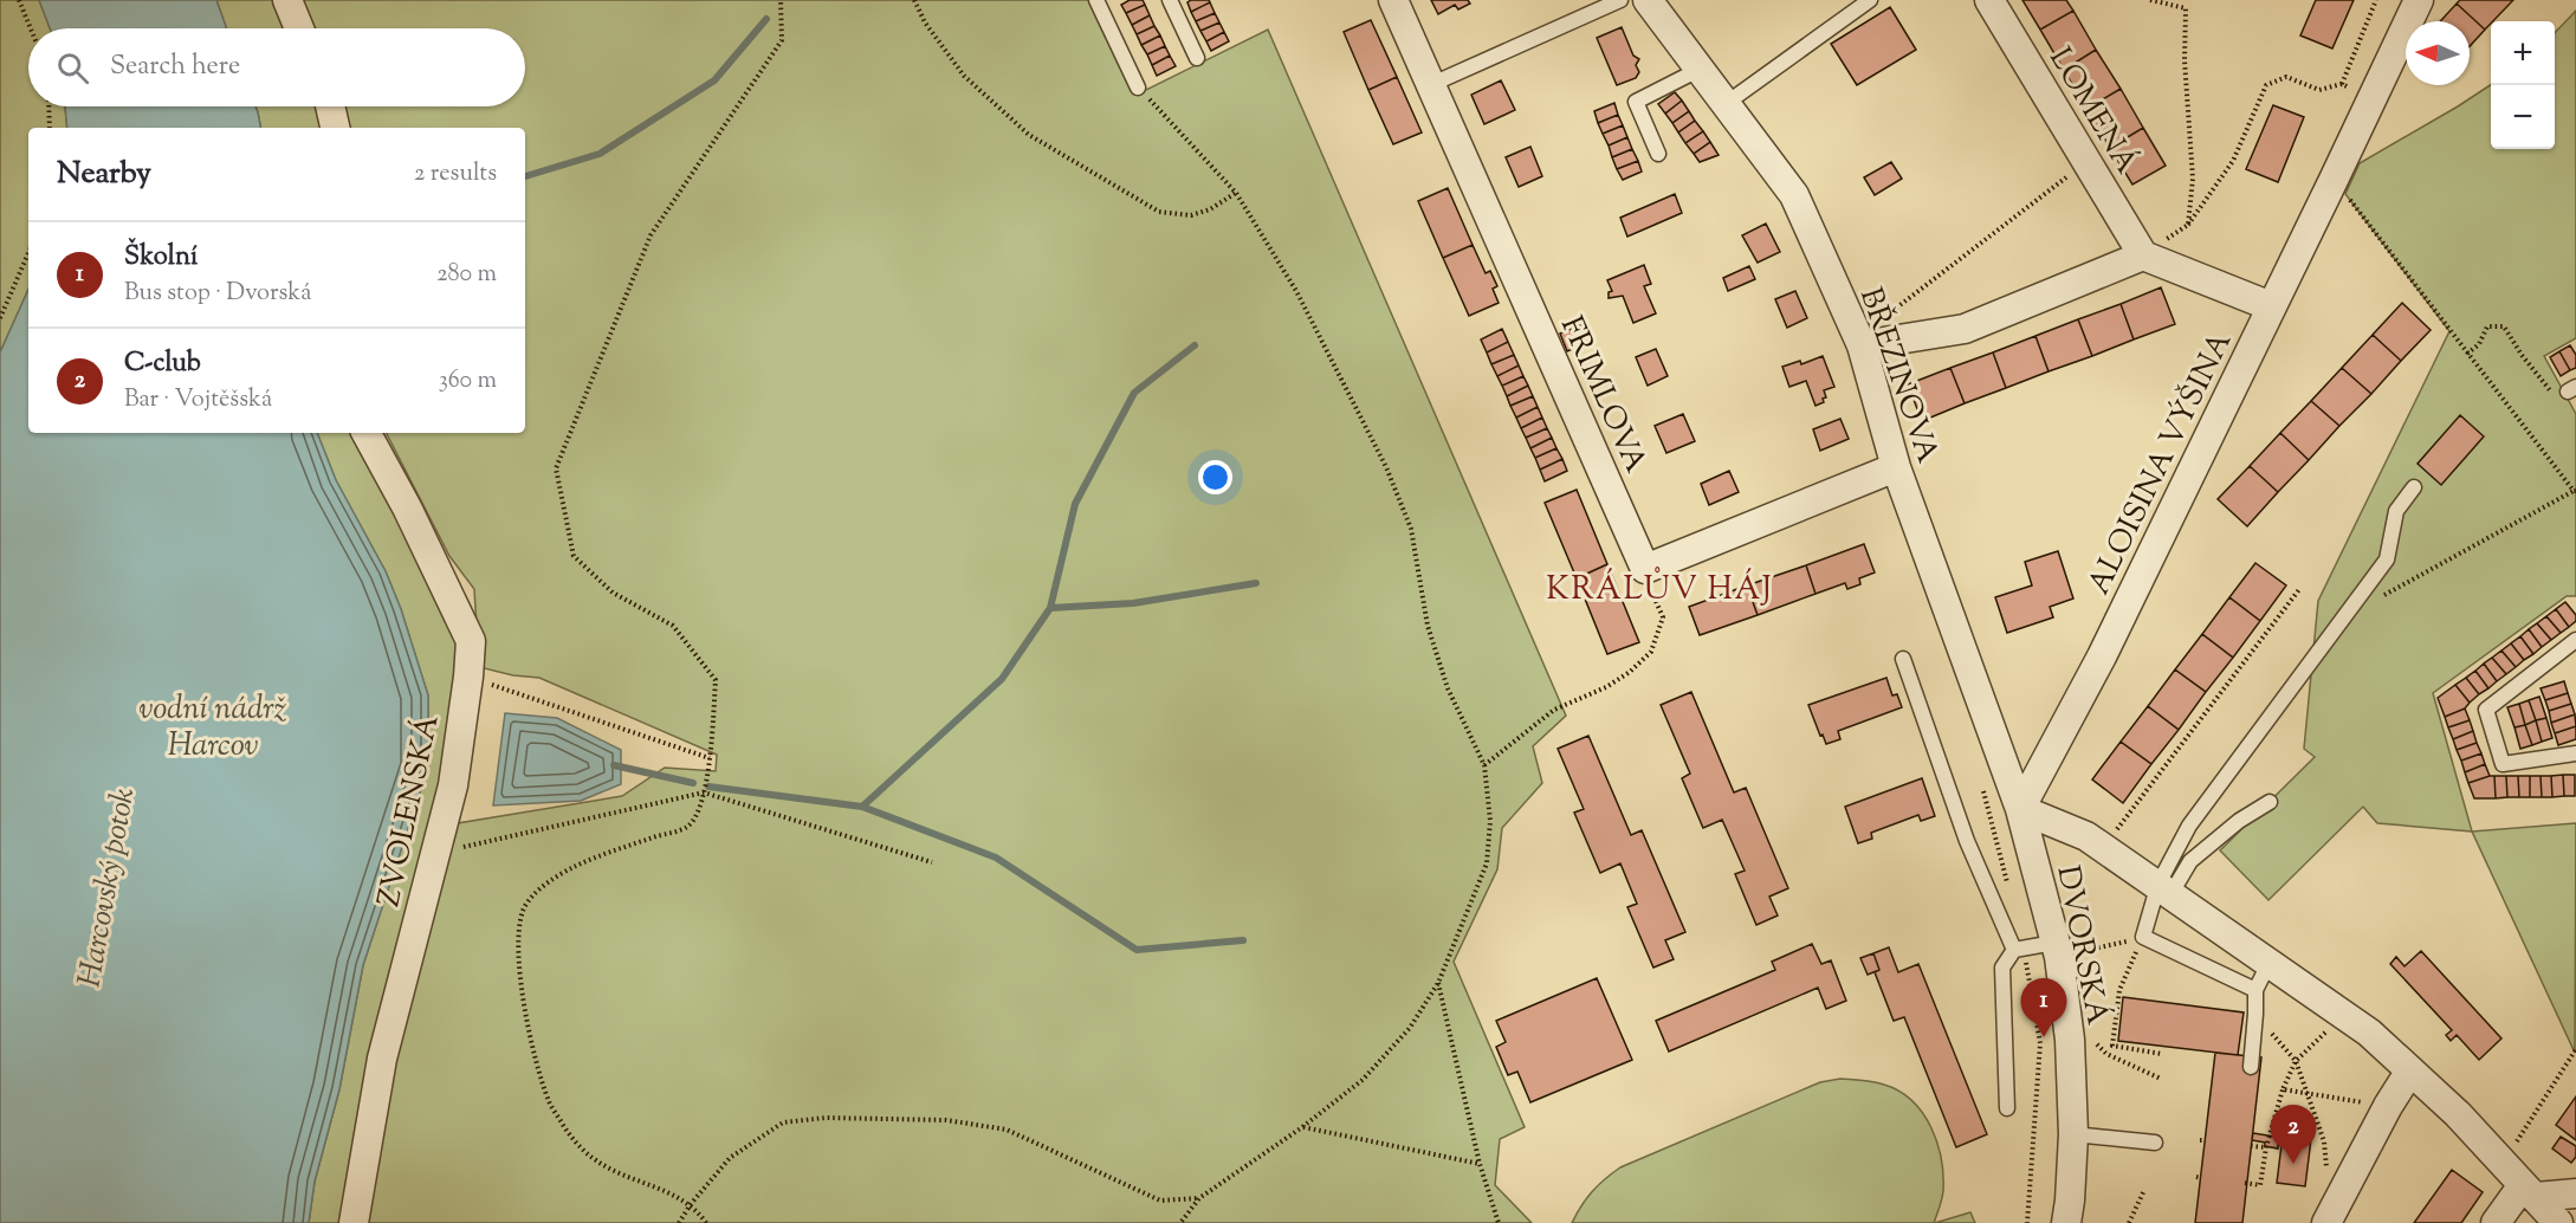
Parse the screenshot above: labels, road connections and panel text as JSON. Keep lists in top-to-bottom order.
{
  "streets": {
    "street": [
      "LOMENÁ",
      "BŘEZINOVA",
      "FRIMLOVA",
      "ALOISINA VÝŠINA",
      "ZVOLENSKÁ",
      "DVORSKÁ"
    ]
  },
  "crossings": [
    ["BŘEZINOVA", "ALOISINA VÝŠINA"],
    ["BŘEZINOVA", "DVORSKÁ"],
    ["ALOISINA VÝŠINA", "DVORSKÁ"]
  ],
  "districts": ["KRÁLŮV HÁJ"],
  "water": ["vodní nádrž Harcov", "Harcovský potok"],
  "north": "left",
  "page": {
    "map_buttons": ["+", "−"],
    "search": "Search here",
    "heading": ["Nearby", "2 results"],
    "list": [
      {
        "mark": "1",
        "name": "Školní",
        "note": "Bus stop · Dvorská",
        "value": "280 m"
      },
      {
        "mark": "2",
        "name": "C-club",
        "note": "Bar · Vojtěšská",
        "value": "360 m"
      }
    ],
    "pins": ["1", "2"]
  }
}
